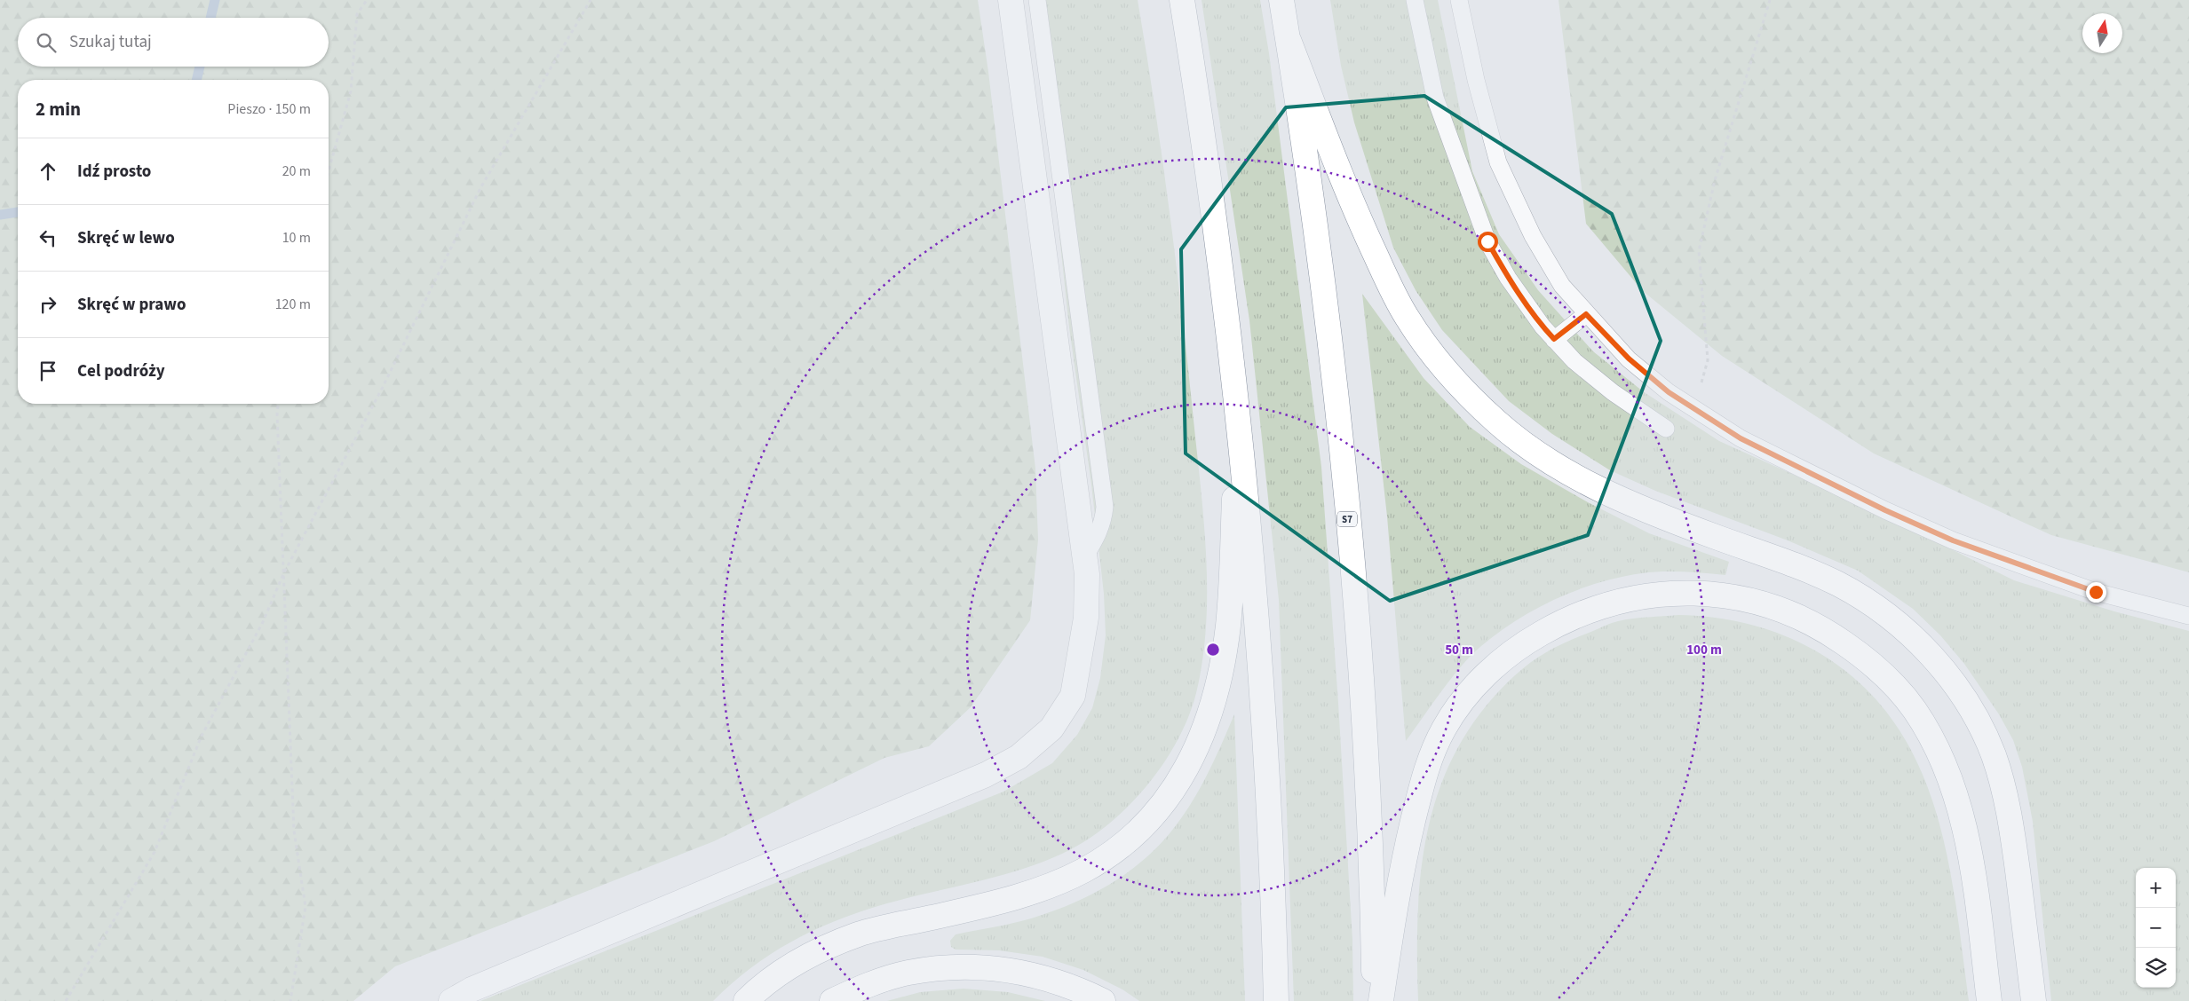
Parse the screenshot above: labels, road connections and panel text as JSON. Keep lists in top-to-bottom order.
{
  "streets": {
    "highway": ["S7"]
  },
  "north": "top",
  "page": {
    "search": "Szukaj tutaj",
    "heading": ["2 min", "Pieszo · 150 m"],
    "list": [
      ["Idź prosto", "20 m"],
      ["Skręć w lewo", "10 m"],
      ["Skręć w prawo", "120 m"],
      "Cel podróży"
    ],
    "map_buttons": ["+", "−"]
  },
  "rings": ["50 m", "100 m"]
}
